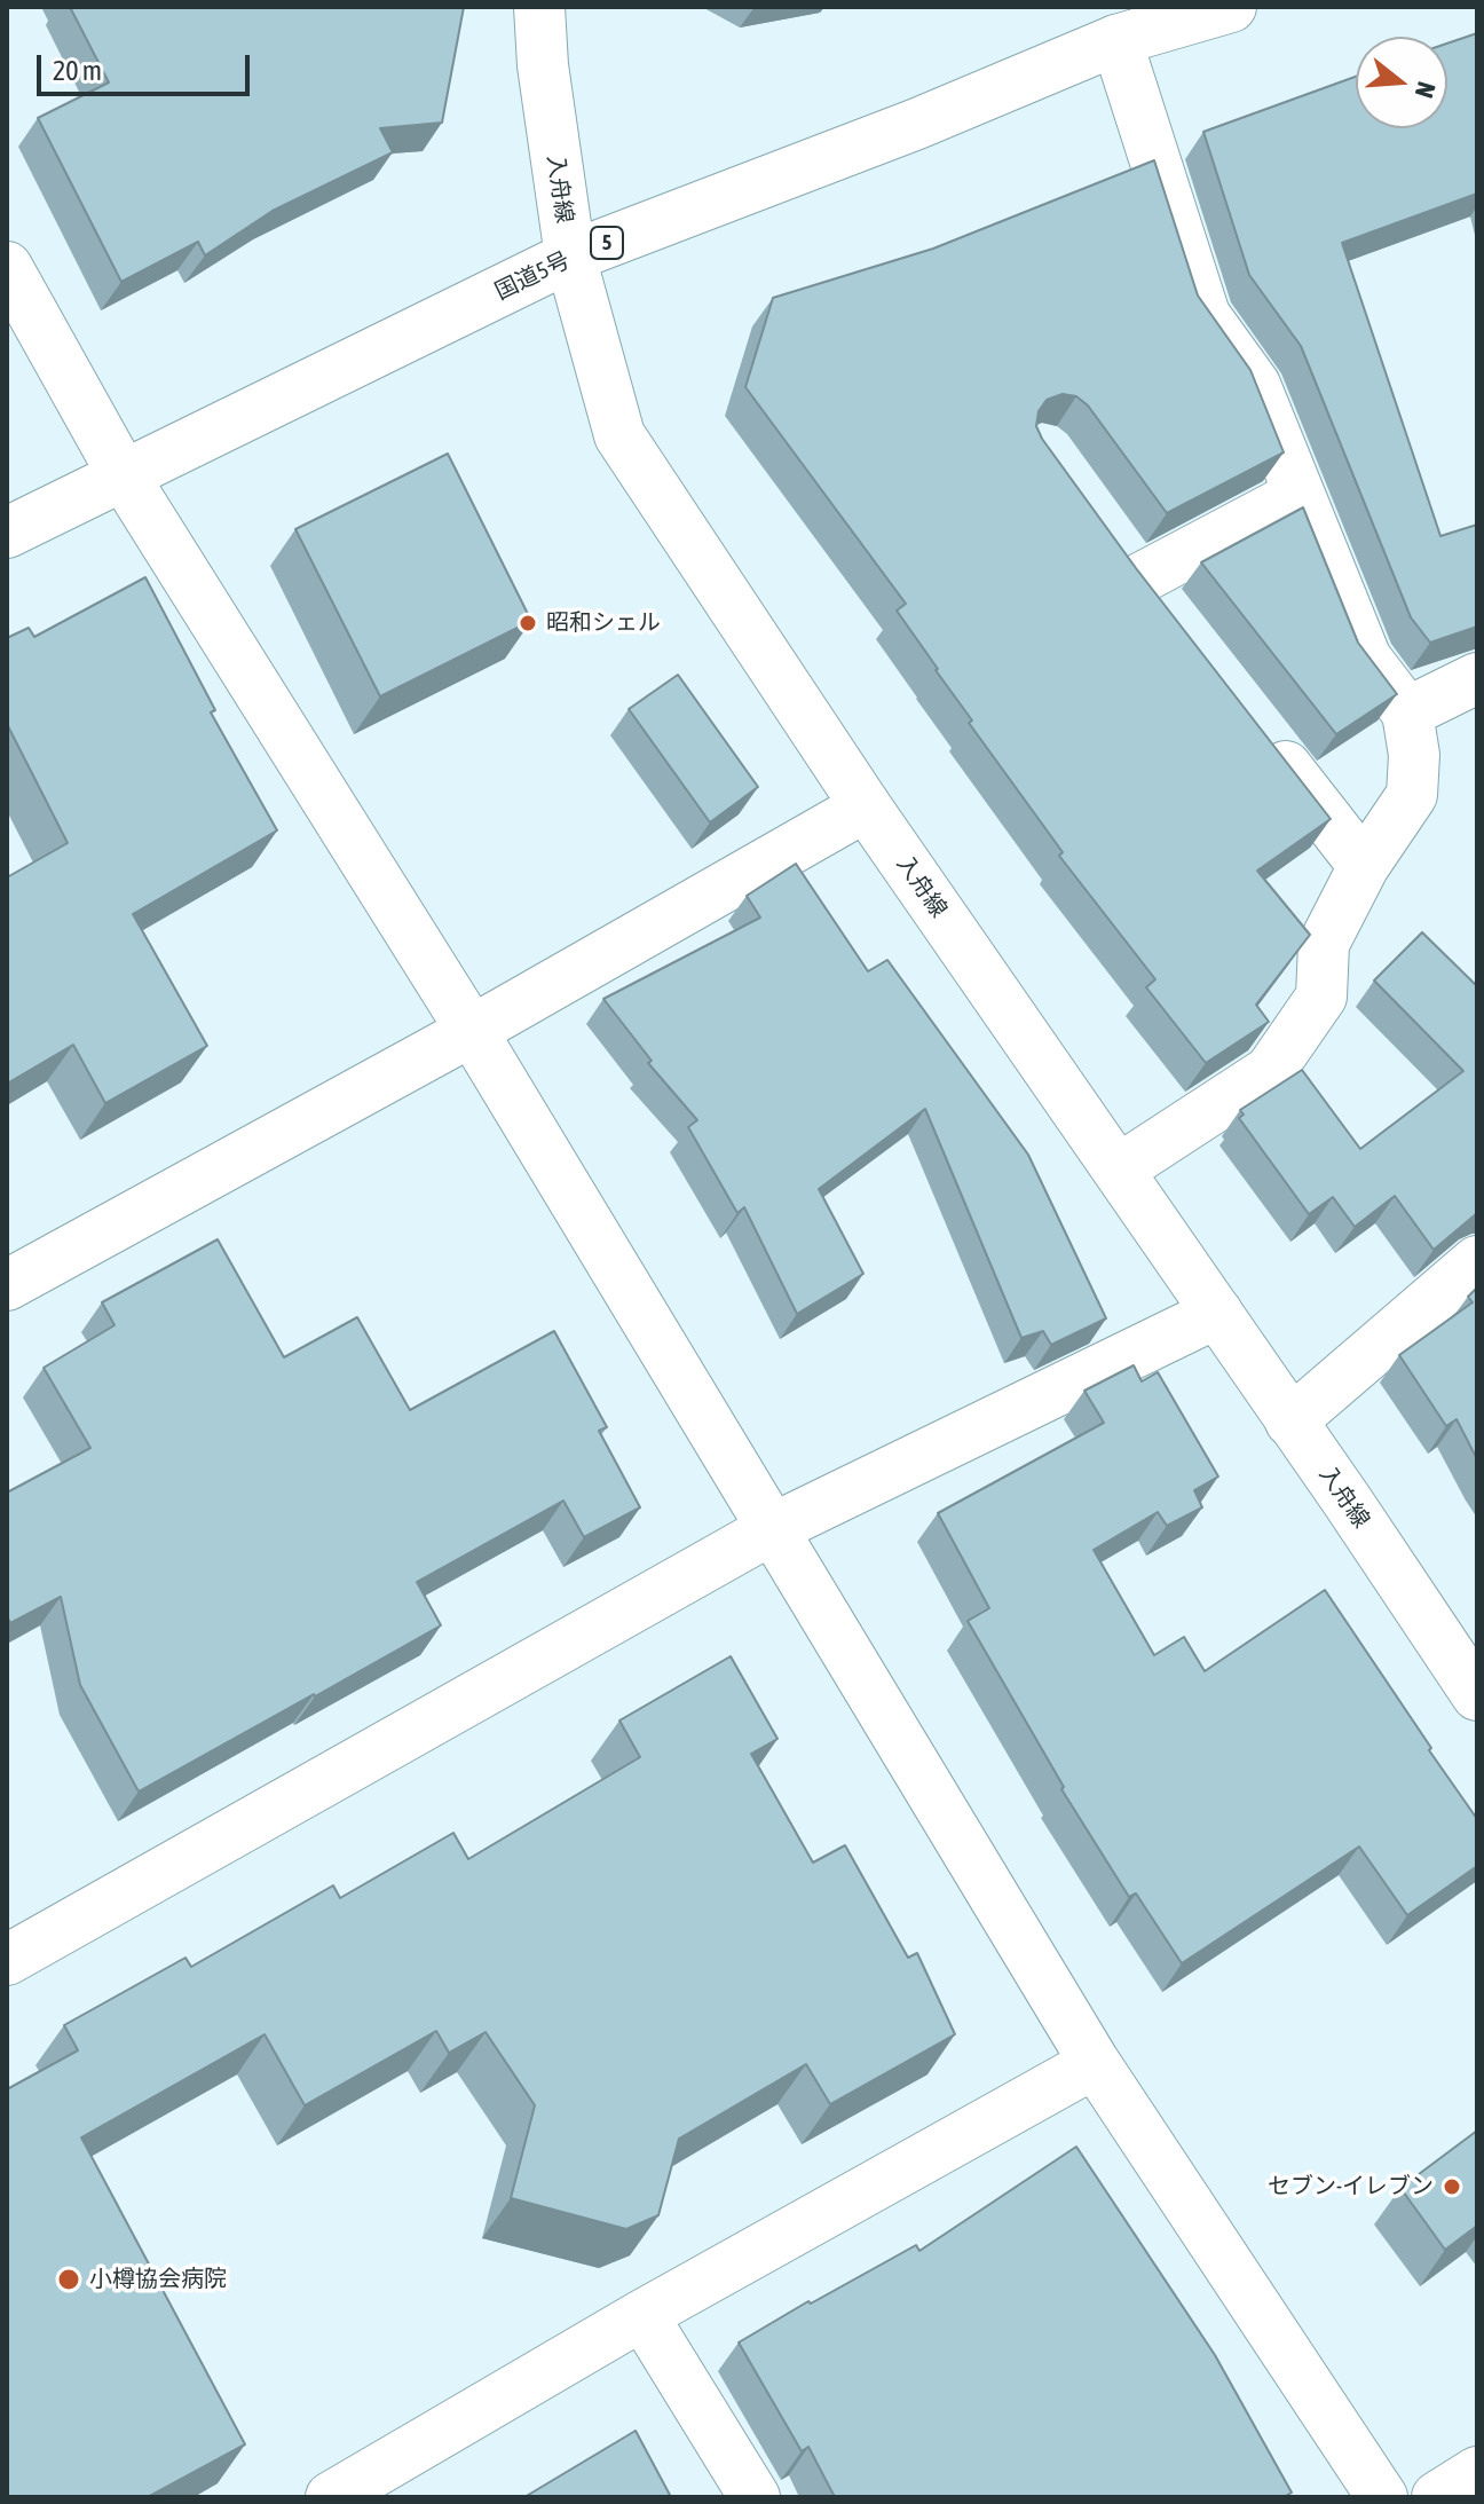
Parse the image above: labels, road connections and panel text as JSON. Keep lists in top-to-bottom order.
{
  "streets": {
    "main road": ["入舟線", "5", "国道5号"]
  },
  "crossings": [
    ["入舟線", "国道5号"]
  ],
  "places": ["昭和シェル", "セブン-イレブン", "小樽協会病院"],
  "scale_bar": "20 m",
  "north": "right"
}
